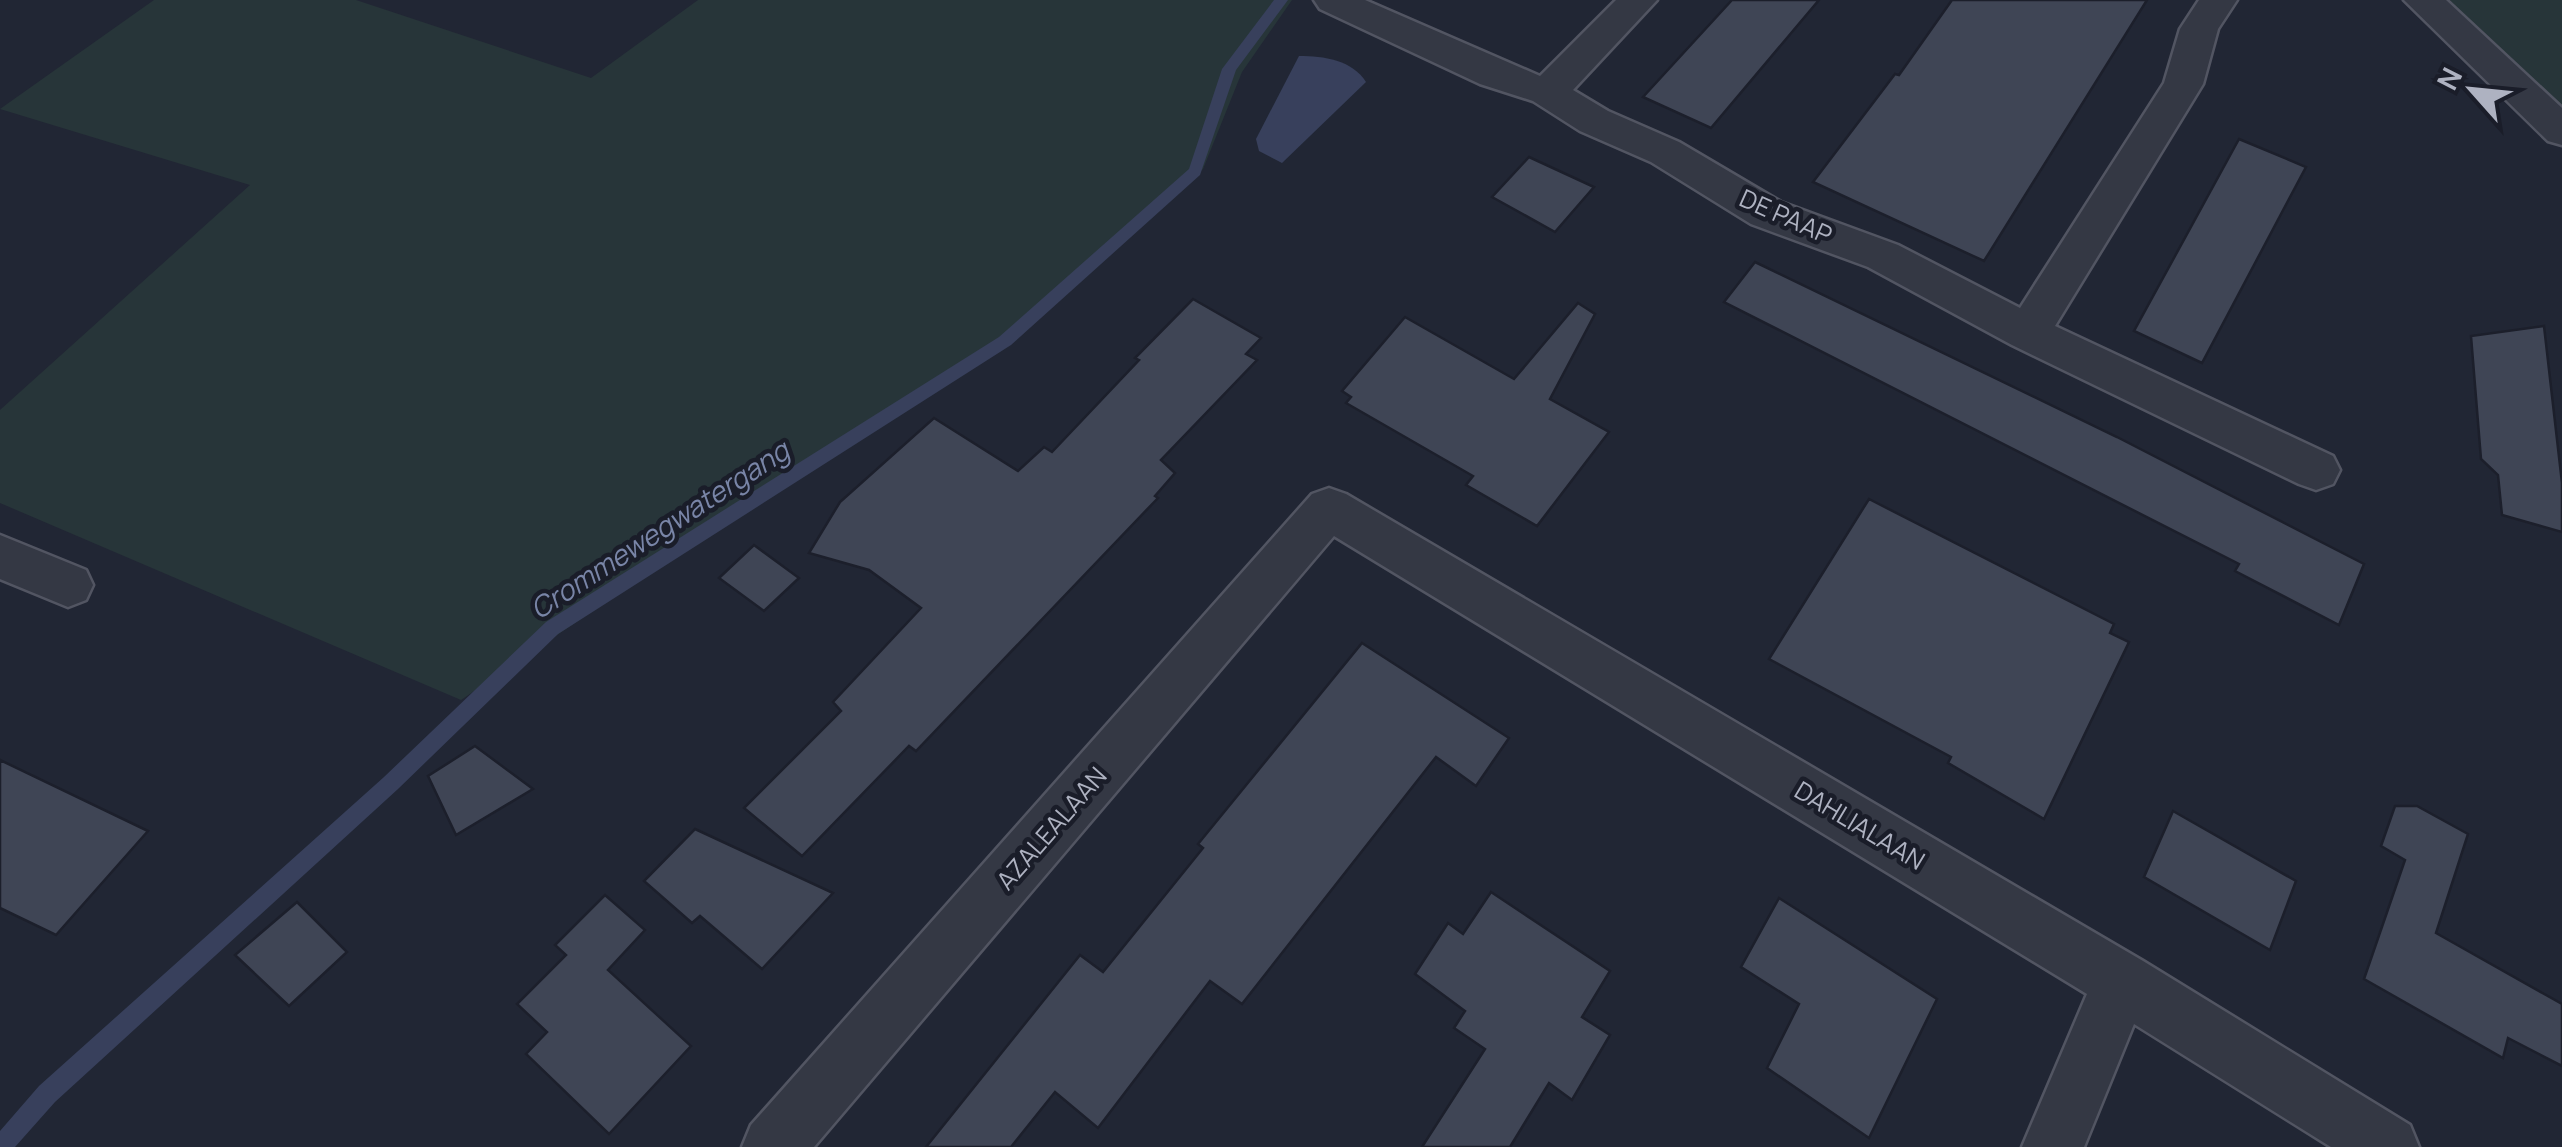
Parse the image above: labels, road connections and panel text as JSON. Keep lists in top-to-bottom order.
{
  "streets": {
    "street": ["DE PAAP", "DAHLIALAAN", "AZALEALAAN"]
  },
  "crossings": [
    ["DAHLIALAAN", "AZALEALAAN"]
  ],
  "water": ["Crommewegwatergang"],
  "north": "top left"
}
